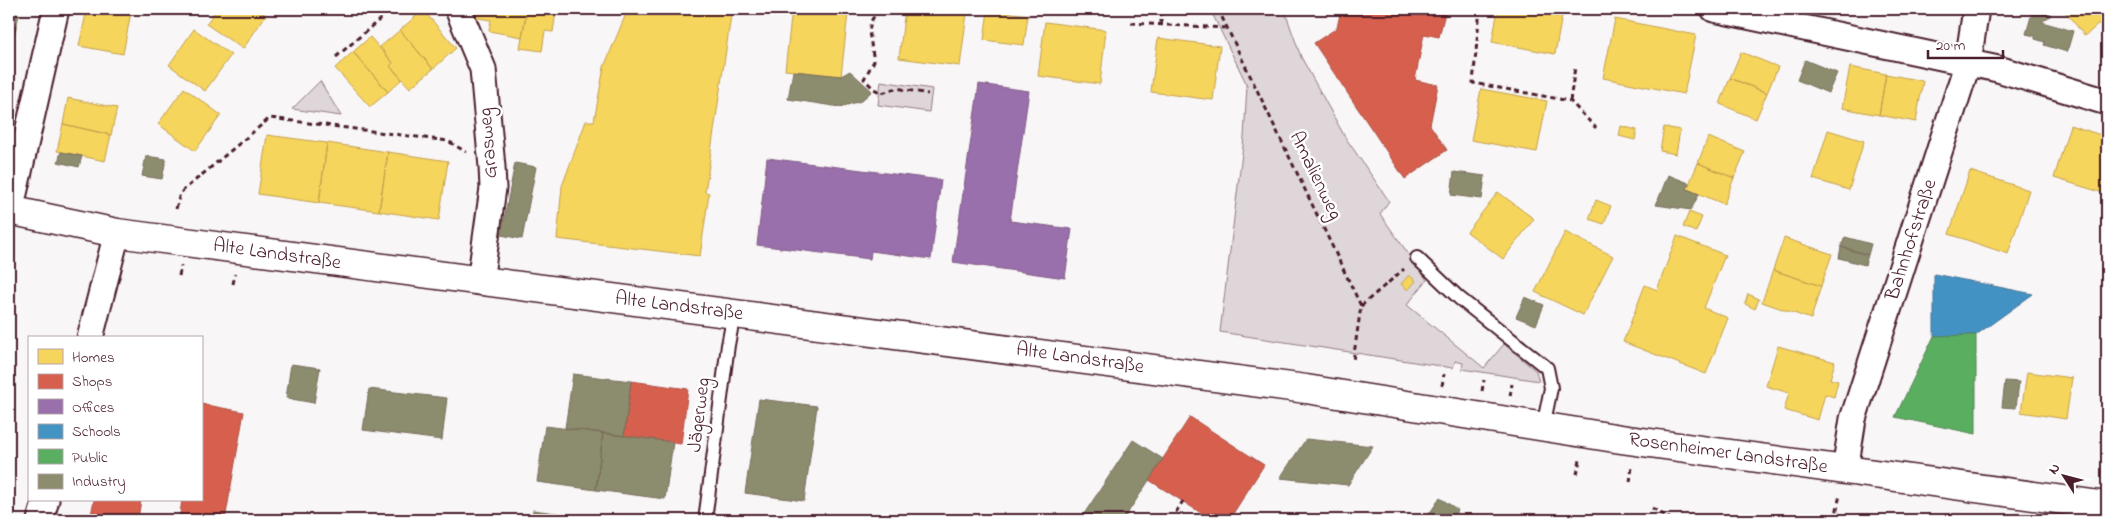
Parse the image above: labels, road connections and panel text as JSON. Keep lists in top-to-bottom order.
{
  "streets": {
    "main road": ["Alte Landstraße", "Rosenheimer Landstraße"],
    "street": ["Grasweg", "Bahnhofstraße"],
    "lane": ["Jägerweg"],
    "path": ["Amalienweg"]
  },
  "crossings": [
    ["Grasweg", "Alte Landstraße"],
    ["Bahnhofstraße", "Rosenheimer Landstraße"],
    ["Alte Landstraße", "Jägerweg"],
    ["Alte Landstraße", "Rosenheimer Landstraße"]
  ],
  "legend": [
    "Homes",
    "Shops",
    "Offices",
    "Schools",
    "Public",
    "Industry"
  ],
  "scale_bar": "20 m",
  "north": "top left"
}
